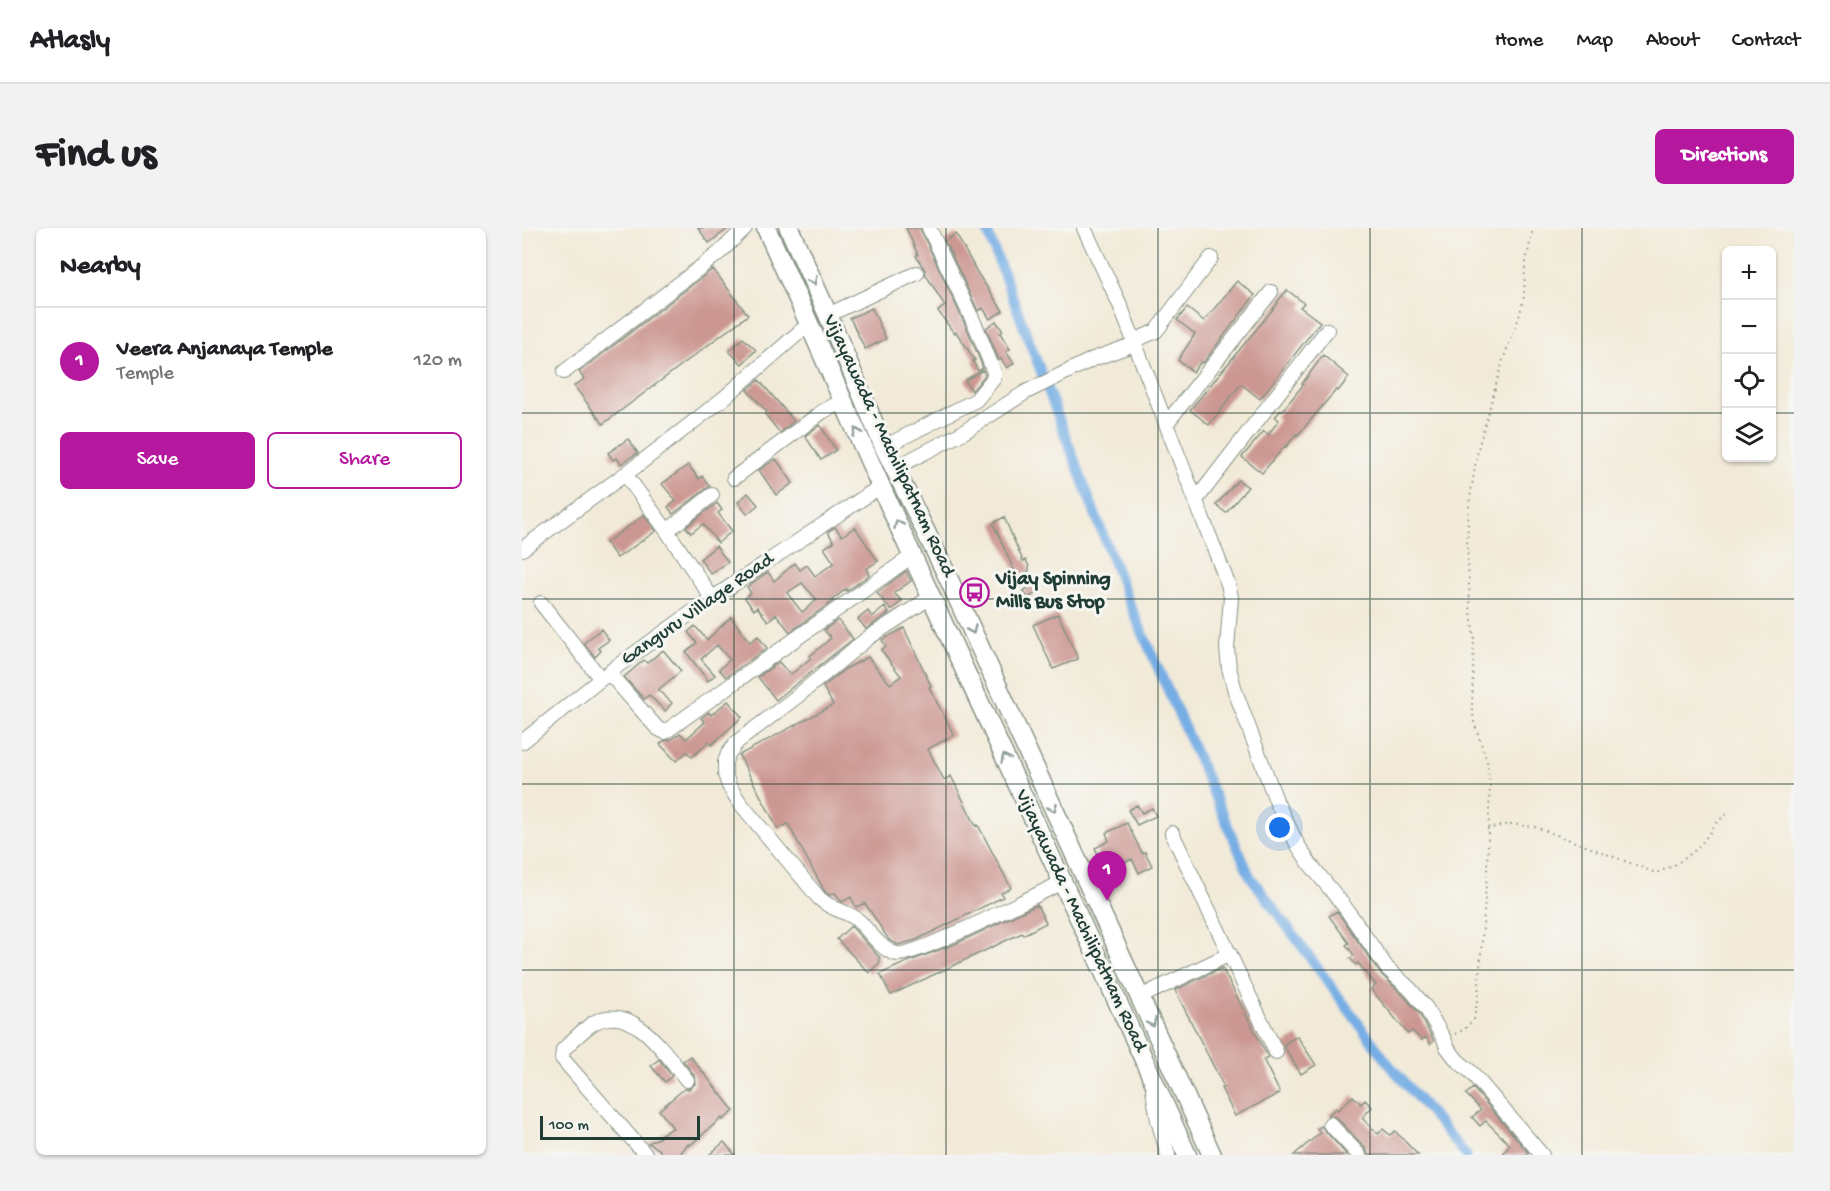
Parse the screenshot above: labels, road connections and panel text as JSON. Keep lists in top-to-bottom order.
{
  "streets": {
    "highway": ["Vijayawada - Machilipatnam Road"],
    "street": ["Ganguru Village Road"]
  },
  "crossings": [
    ["Vijayawada - Machilipatnam Road", "Ganguru Village Road"]
  ],
  "places": {
    "bus stop": ["Vijay Spinning Mills Bus Stop"]
  },
  "scale_bar": "100 m",
  "page": {
    "header": "Atlasly",
    "nav": [
      "Home",
      "Map",
      "About",
      "Contact"
    ],
    "buttons": [
      "Directions",
      ["Save", "Share"]
    ],
    "title": "Find us",
    "heading": "Nearby",
    "map_buttons": ["+", "−"],
    "list": [
      {
        "mark": "1",
        "name": "Veera Anjanaya Temple",
        "note": "Temple",
        "value": "120 m"
      }
    ],
    "pins": "1",
    "scale": "100 m"
  }
}
